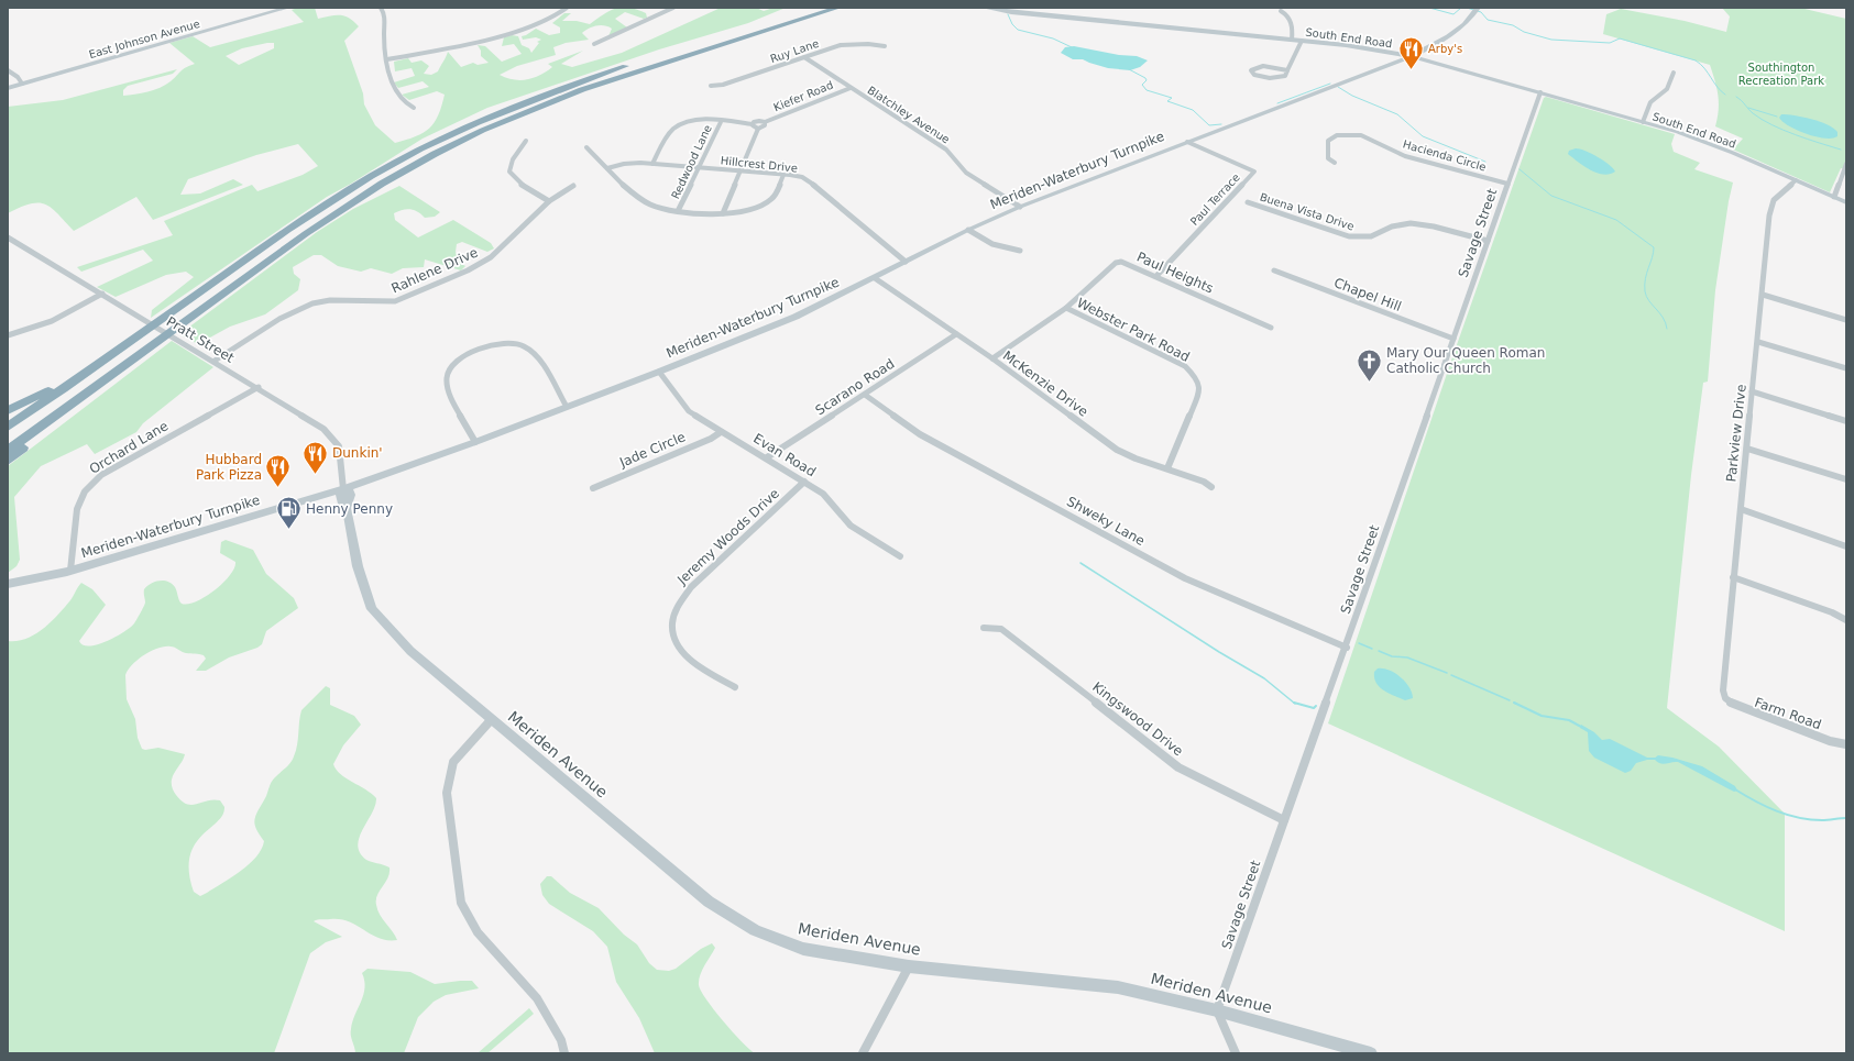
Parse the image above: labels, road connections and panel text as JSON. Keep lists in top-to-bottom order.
{
  "streets": {
    "main road": [
      "South End Road",
      "East Johnson Avenue",
      "Meriden-Waterbury Turnpike",
      "Meriden Avenue"
    ],
    "street": [
      "Ruy Lane",
      "Kiefer Road",
      "Blatchley Avenue",
      "Hacienda Circle",
      "Redwood Lane",
      "Hillcrest Drive",
      "Paul Terrace",
      "Buena Vista Drive",
      "Savage Street",
      "Rahlene Drive",
      "Paul Heights",
      "Chapel Hill",
      "Webster Park Road",
      "Pratt Street",
      "McKenzie Drive",
      "Scarano Road",
      "Parkview Drive",
      "Orchard Lane",
      "Jade Circle",
      "Evan Road",
      "Shweky Lane",
      "Jeremy Woods Drive",
      "Farm Road",
      "Kingswood Drive"
    ]
  },
  "crossings": [
    ["South End Road", "Meriden-Waterbury Turnpike"],
    ["South End Road", "Savage Street"],
    ["South End Road", "Parkview Drive"],
    ["Ruy Lane", "Blatchley Avenue"],
    ["Kiefer Road", "Blatchley Avenue"],
    ["Blatchley Avenue", "Meriden-Waterbury Turnpike"],
    ["Hacienda Circle", "Savage Street"],
    ["Redwood Lane", "Hillcrest Drive"],
    ["Hillcrest Drive", "Meriden-Waterbury Turnpike"],
    ["Meriden-Waterbury Turnpike", "Paul Terrace"],
    ["Meriden-Waterbury Turnpike", "Pratt Street"],
    ["Meriden-Waterbury Turnpike", "McKenzie Drive"],
    ["Meriden-Waterbury Turnpike", "Orchard Lane"],
    ["Meriden-Waterbury Turnpike", "Evan Road"],
    ["Meriden-Waterbury Turnpike", "Meriden Avenue"],
    ["Paul Terrace", "Paul Heights"],
    ["Buena Vista Drive", "Savage Street"],
    ["Savage Street", "Chapel Hill"],
    ["Savage Street", "Shweky Lane"],
    ["Savage Street", "Kingswood Drive"],
    ["Savage Street", "Meriden Avenue"],
    ["Rahlene Drive", "Pratt Street"],
    ["Paul Heights", "Webster Park Road"],
    ["Paul Heights", "McKenzie Drive"],
    ["Webster Park Road", "McKenzie Drive"],
    ["Pratt Street", "Orchard Lane"],
    ["Pratt Street", "Meriden Avenue"],
    ["McKenzie Drive", "Scarano Road"],
    ["Scarano Road", "Evan Road"],
    ["Scarano Road", "Shweky Lane"],
    ["Parkview Drive", "Farm Road"],
    ["Jade Circle", "Evan Road"],
    ["Evan Road", "Jeremy Woods Drive"]
  ],
  "parks": ["Southington Recreation Park"],
  "places": {
    "restaurant": ["Arby's", "Dunkin'", "Hubbard Park Pizza"],
    "church": ["Mary Our Queen Roman Catholic Church"],
    "fuel station": ["Henny Penny"]
  }
}
